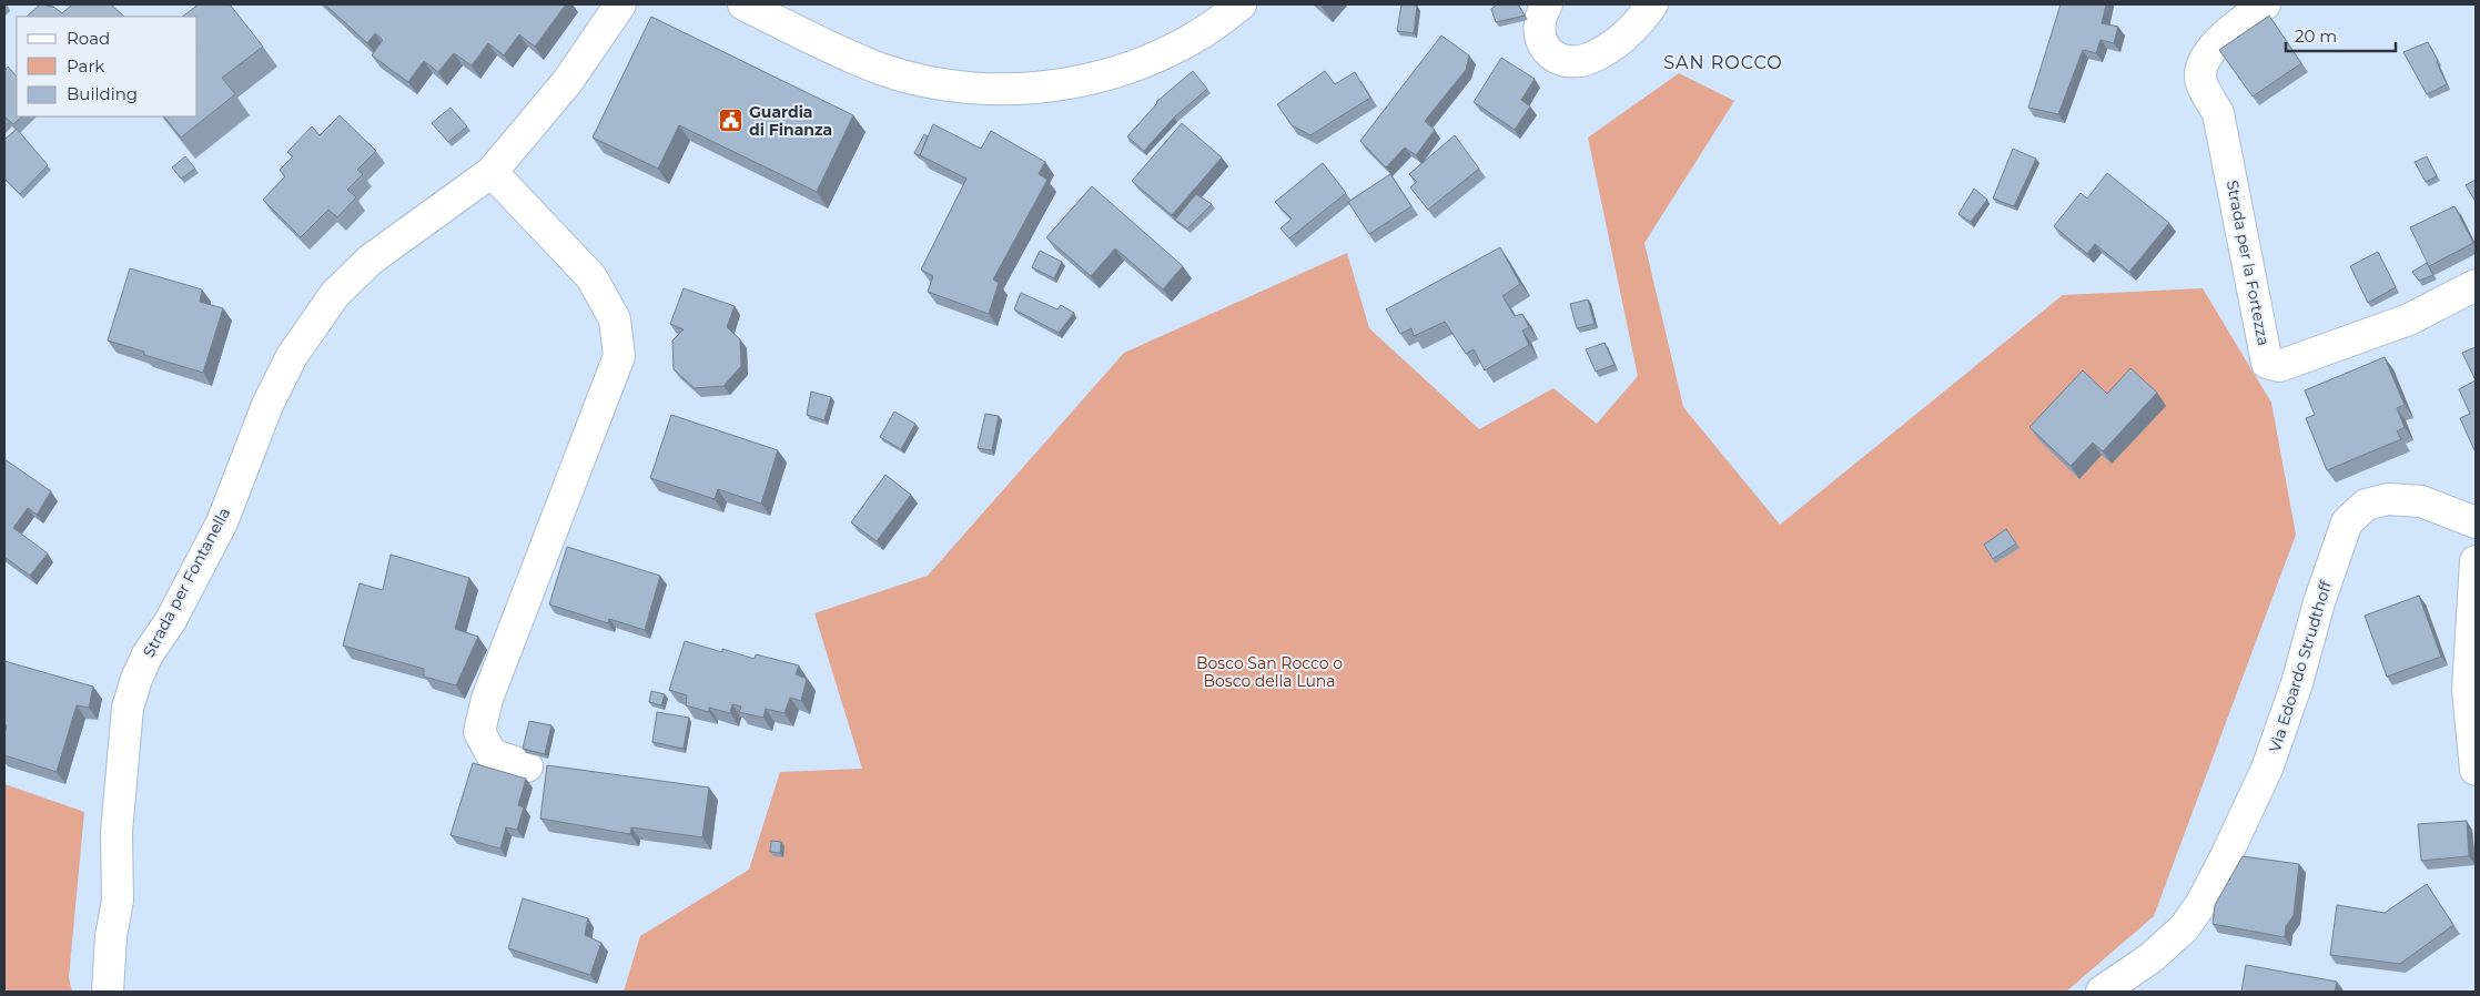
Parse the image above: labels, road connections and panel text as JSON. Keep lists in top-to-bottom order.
{
  "streets": {
    "street": ["Strada per la Fortezza", "Strada per Fontanella", "Via Edoardo Strudthoff"]
  },
  "districts": ["SAN ROCCO"],
  "parks": ["Bosco San Rocco o Bosco della Luna"],
  "places": {
    "public building": ["Guardia di Finanza"]
  },
  "legend": ["Road", "Park", "Building"],
  "scale_bar": "20 m"
}
